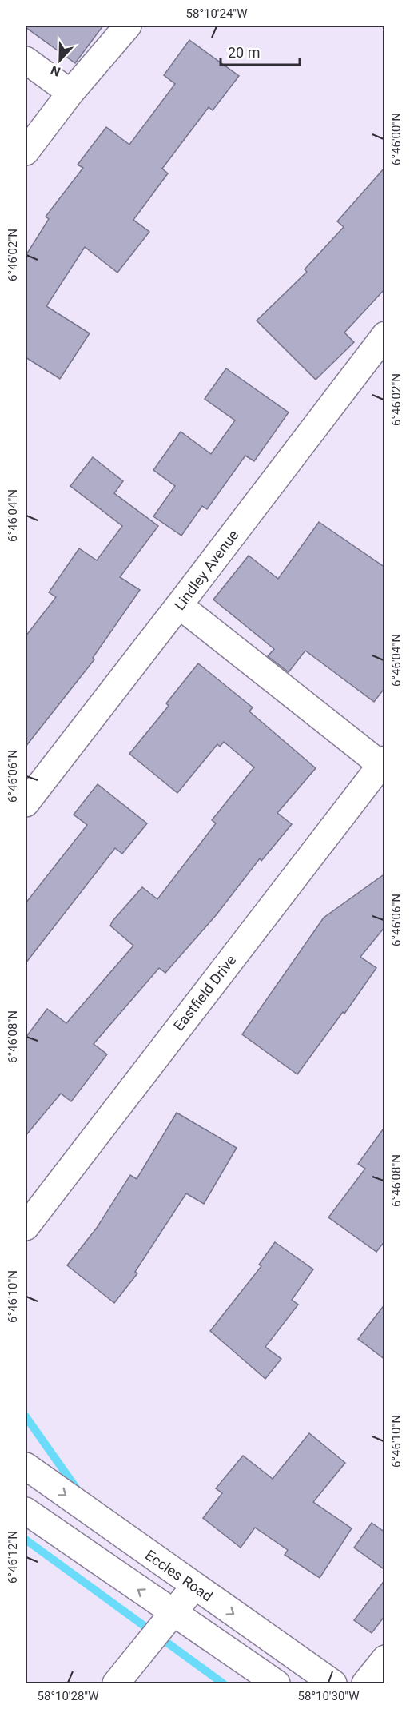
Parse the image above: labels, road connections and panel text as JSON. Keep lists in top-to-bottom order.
{
  "streets": {
    "street": ["Lindley Avenue", "Eastfield Drive", "Eccles Road"]
  },
  "scale_bar": "20 m",
  "north": "bottom",
  "coordinates": [
    "58°10'24\"W",
    "6°46'00\"N",
    "6°46'02\"N",
    "6°46'04\"N",
    "6°46'06\"N",
    "6°46'08\"N",
    "6°46'10\"N",
    "6°46'12\"N",
    "58°10'28\"W",
    "58°10'30\"W"
  ]
}
